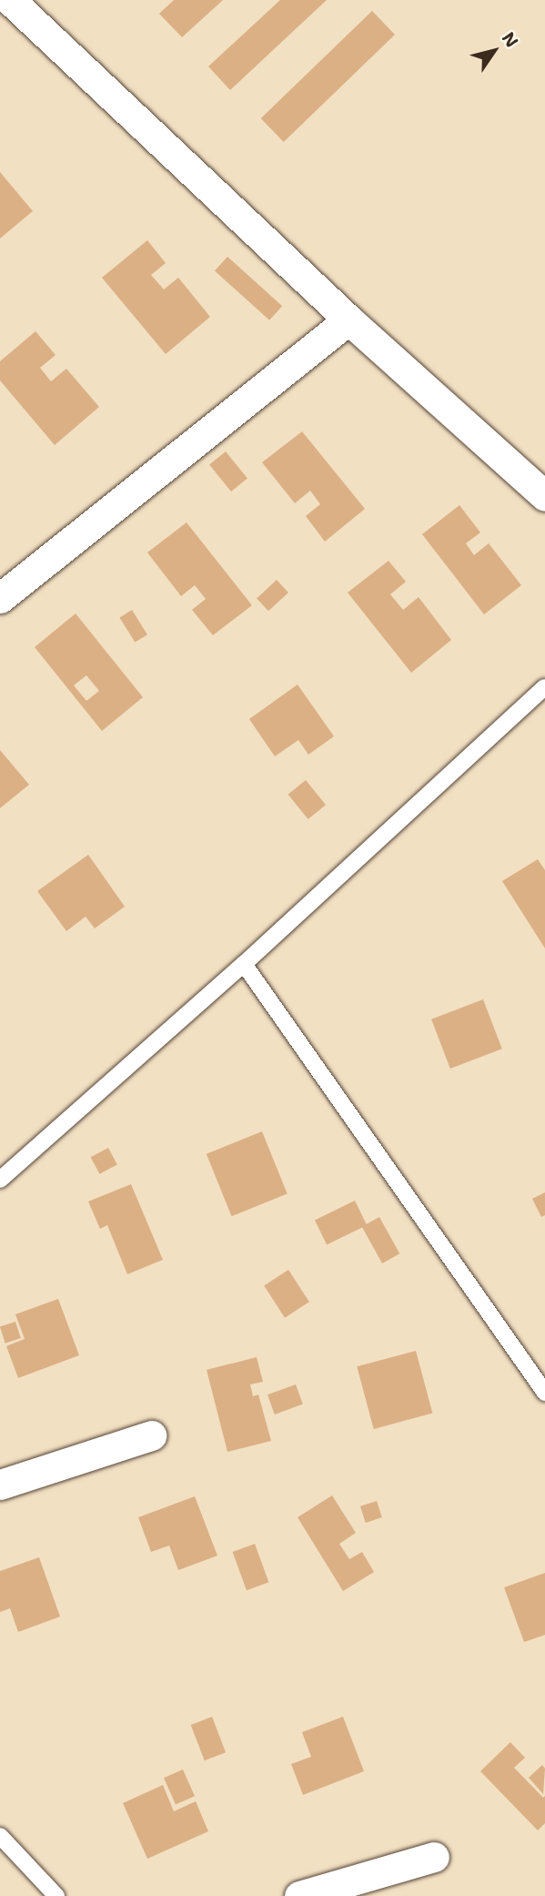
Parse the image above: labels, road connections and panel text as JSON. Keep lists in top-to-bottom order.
{
  "north": "top right"
}
